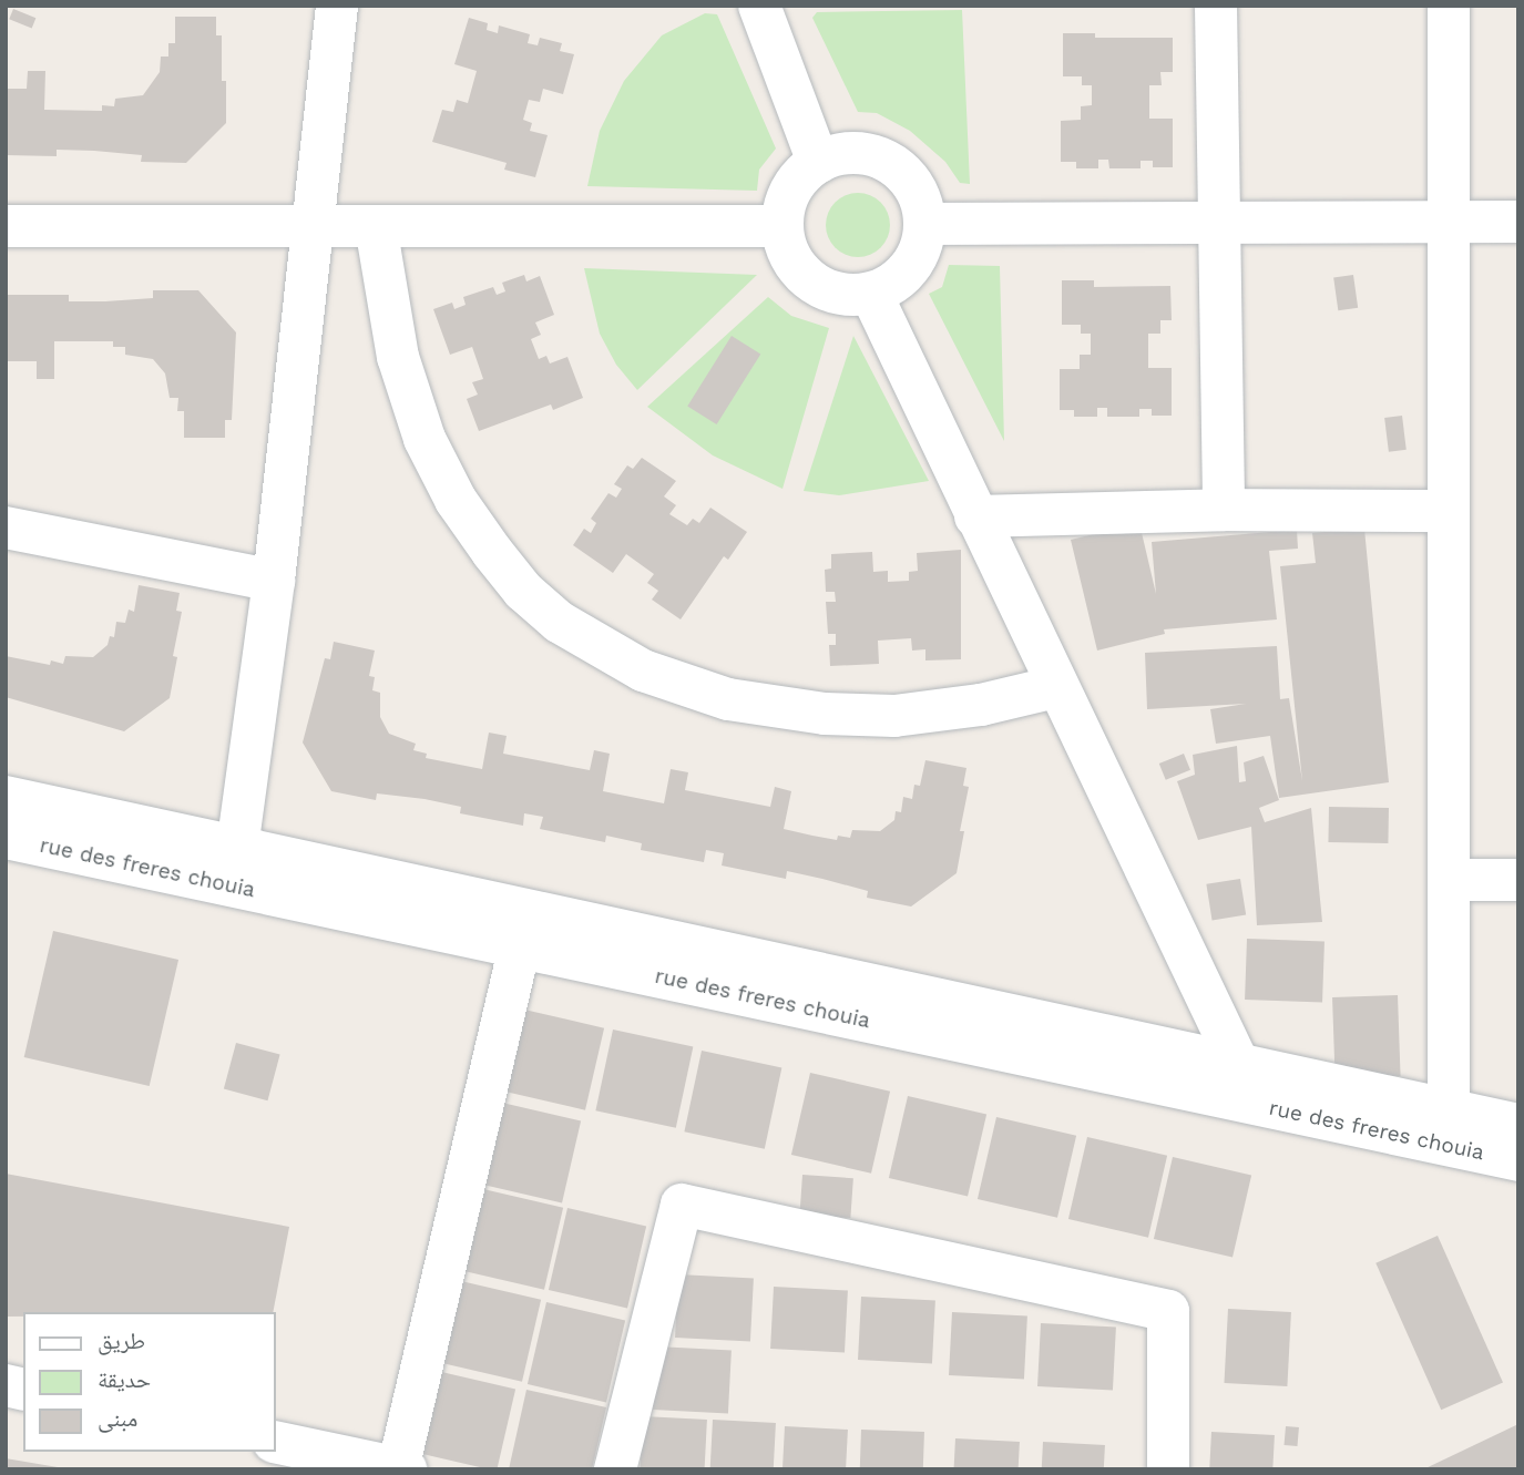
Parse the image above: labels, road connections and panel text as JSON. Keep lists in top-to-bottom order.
{
  "streets": {
    "street": ["rue des freres chouia"]
  },
  "legend": ["طريق", "حديقة", "مبنى"]
}
